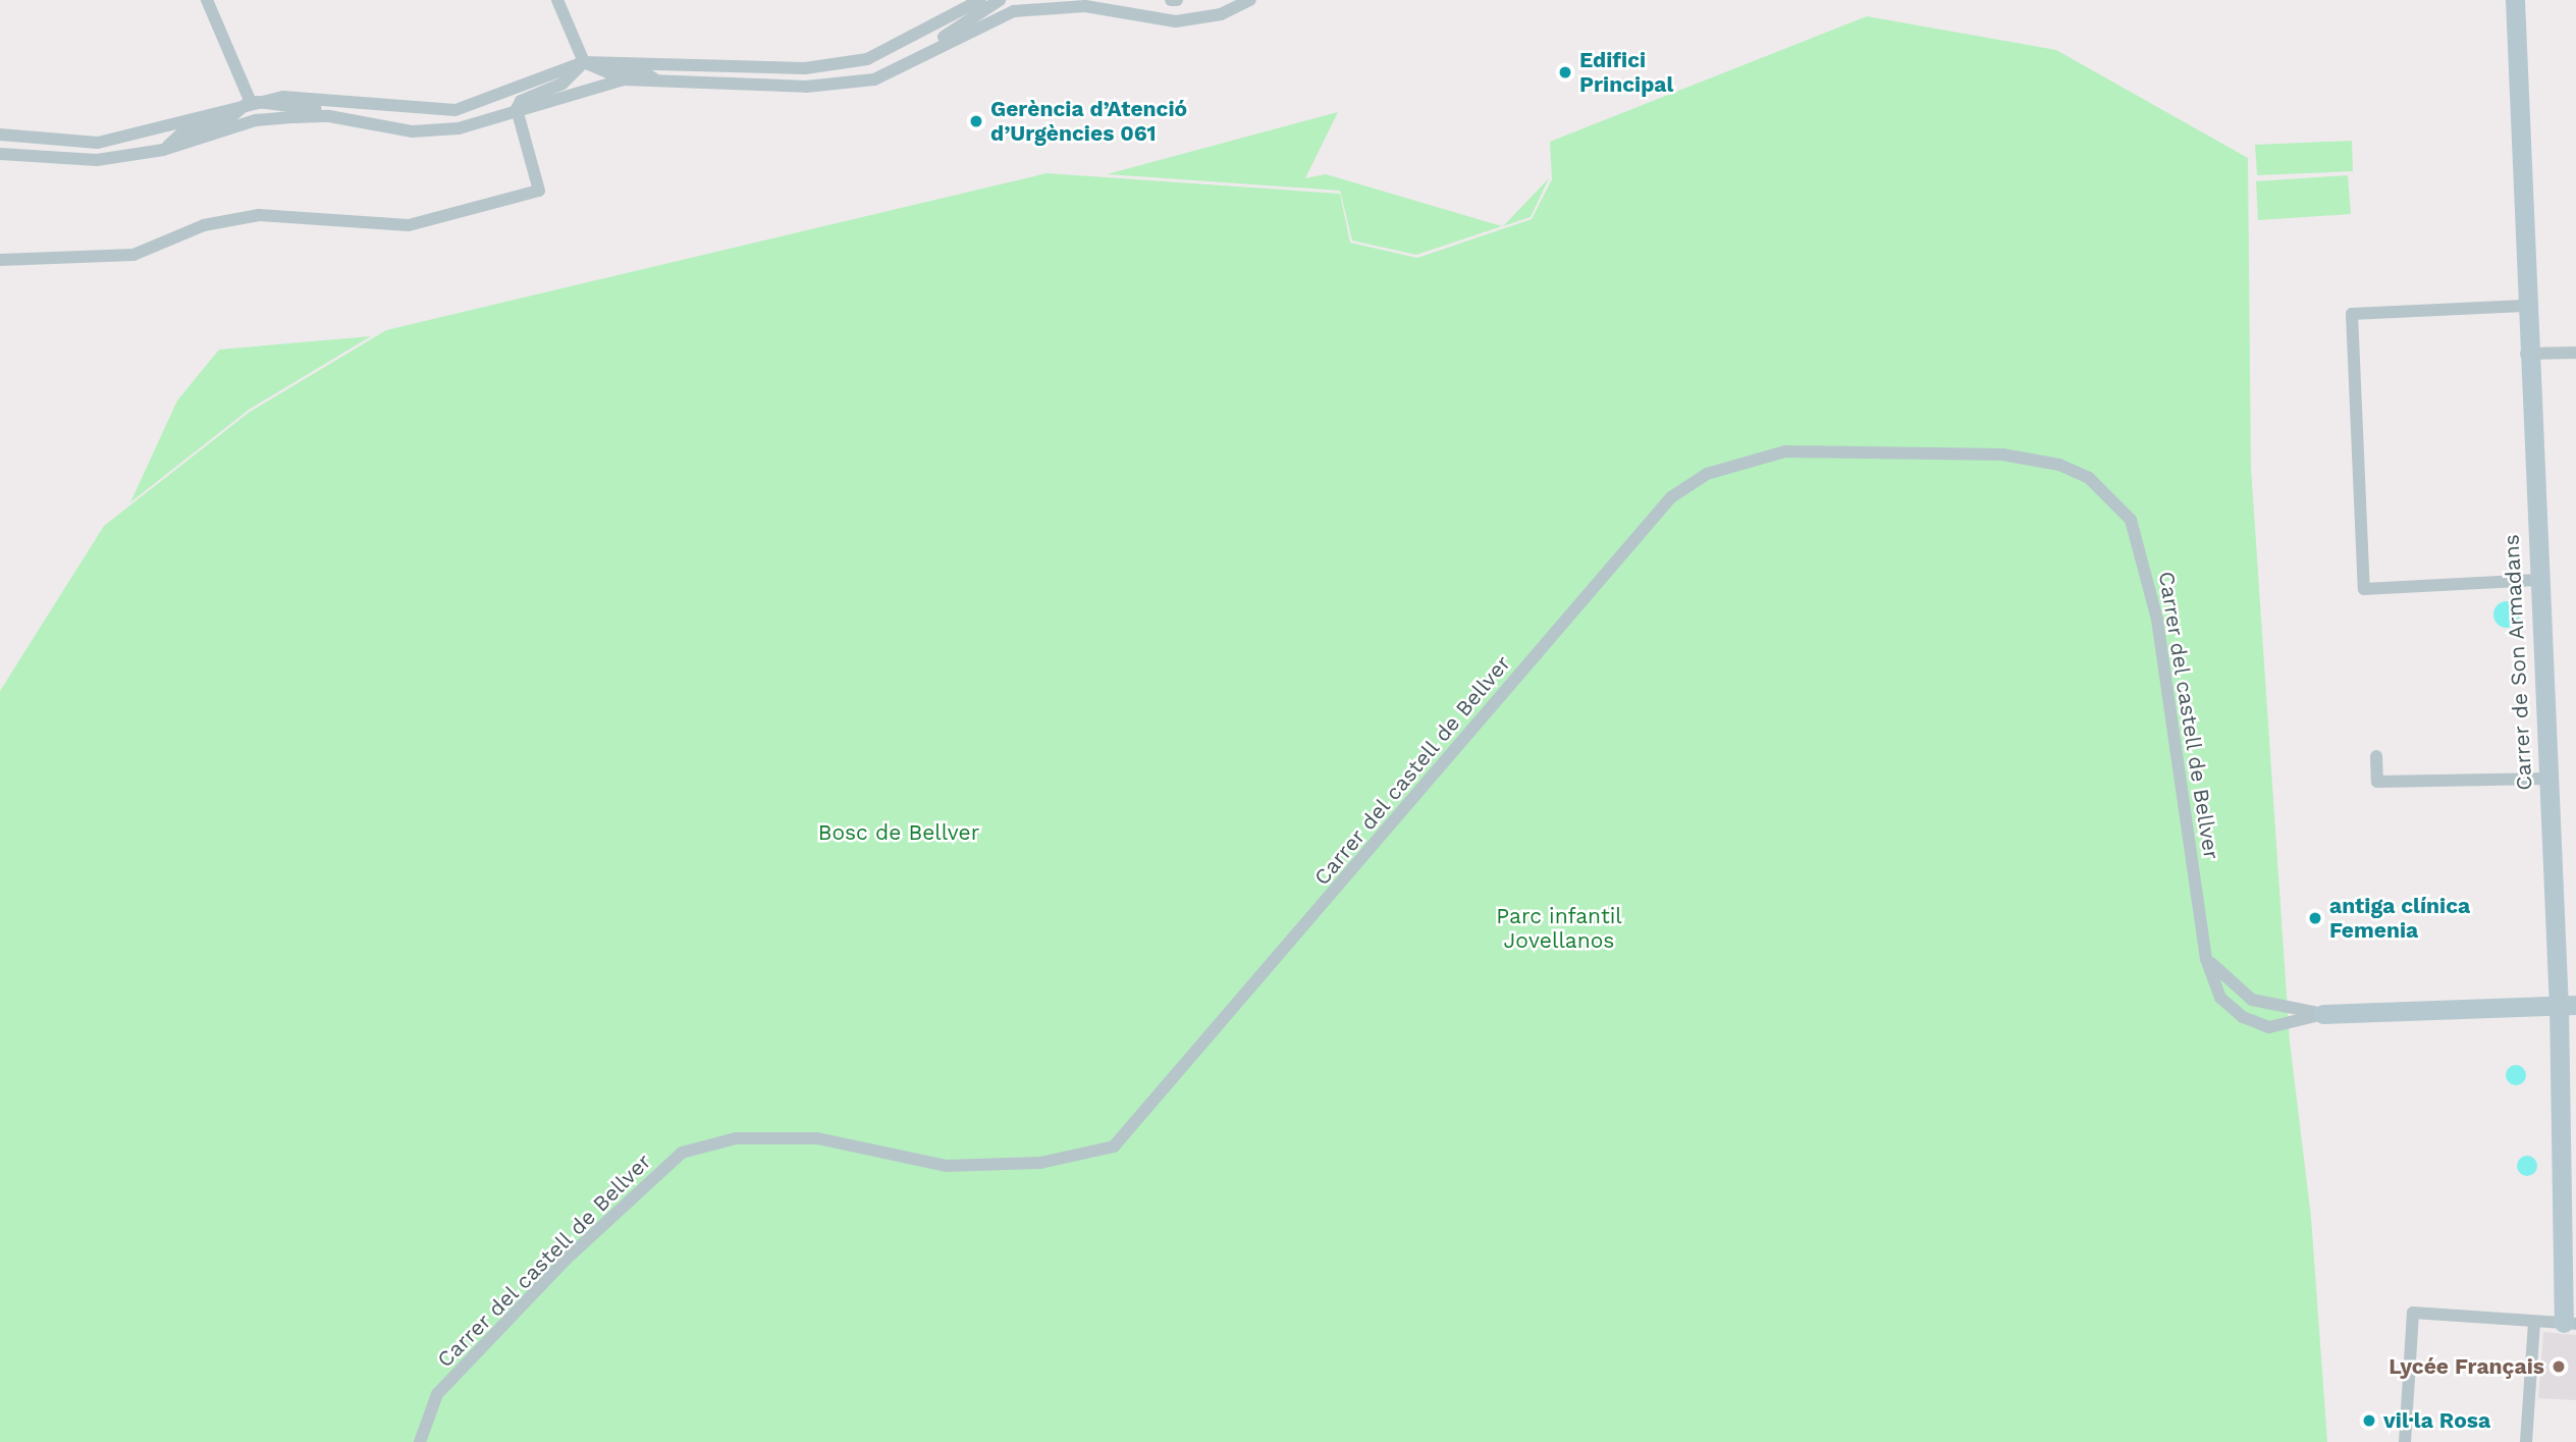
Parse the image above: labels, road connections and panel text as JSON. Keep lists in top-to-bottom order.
{
  "streets": {
    "street": ["Carrer de Son Armadans", "Carrer del castell de Bellver"]
  },
  "parks": ["Bosc de Bellver", "Parc infantil Jovellanos"],
  "places": [
    "Edifici Principal",
    "Gerència d’Atenció d’Urgències 061",
    "antiga clínica Femenia",
    "Lycée Français",
    "vil·la Rosa"
  ]
}
